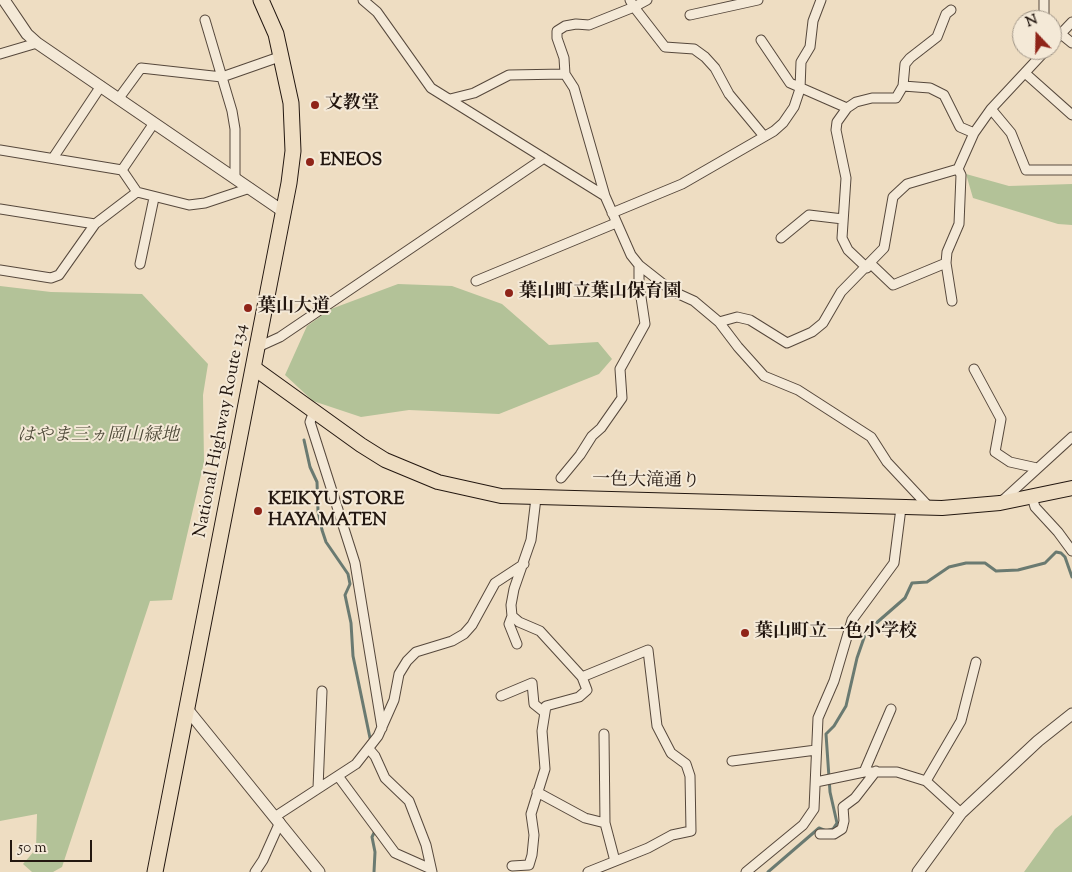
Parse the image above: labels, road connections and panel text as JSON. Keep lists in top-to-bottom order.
{
  "streets": {
    "highway": ["National Highway Route 134"],
    "main road": ["一色大滝通り"]
  },
  "crossings": [
    ["National Highway Route 134", "一色大滝通り"]
  ],
  "parks": ["はやま三ヵ岡山緑地"],
  "places": [
    "文教堂",
    "ENEOS",
    "葉山町立葉山保育園",
    "葉山大道",
    "KEIKYU STORE HAYAMATEN",
    "葉山町立一色小学校"
  ],
  "scale_bar": "50 m",
  "north": "top"
}
